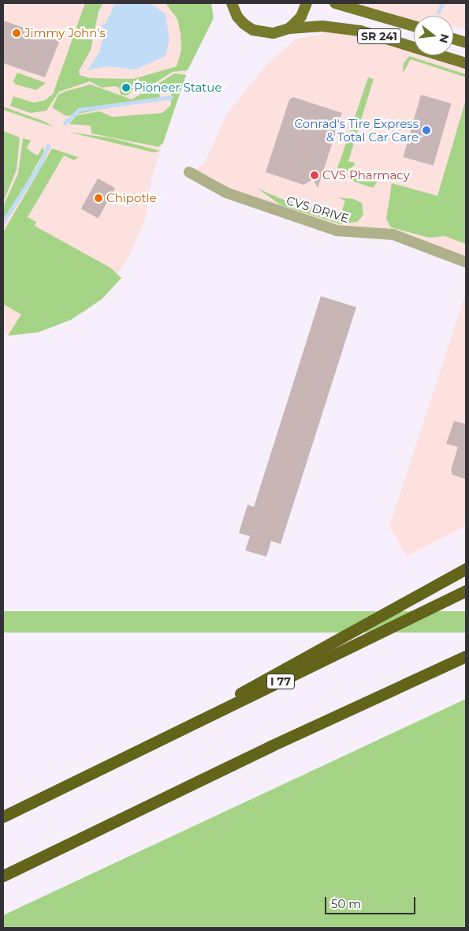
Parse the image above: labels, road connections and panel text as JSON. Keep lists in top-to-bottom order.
{
  "streets": {
    "highway": ["I 77"],
    "main road": ["SR 241"],
    "street": ["CVS DRIVE"]
  },
  "places": [
    "Jimmy John's",
    "Pioneer Statue",
    "Conrad's Tire Express & Total Car Care",
    "CVS Pharmacy",
    "Chipotle"
  ],
  "scale_bar": "50 m",
  "north": "right"
}
